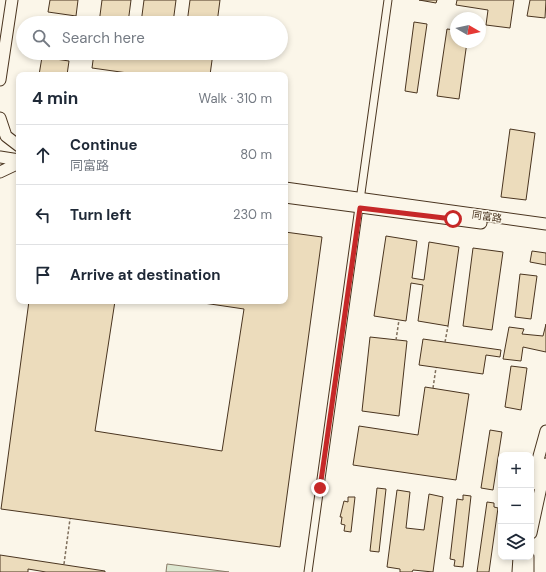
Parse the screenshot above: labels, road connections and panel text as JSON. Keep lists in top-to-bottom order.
{
  "streets": {
    "street": ["同富路"]
  },
  "north": "right",
  "page": {
    "search": "Search here",
    "heading": ["4 min", "Walk · 310 m"],
    "list": [
      ["Continue", "同富路", "80 m"],
      ["Turn left", "230 m"],
      "Arrive at destination"
    ],
    "map_buttons": ["+", "−"]
  }
}
